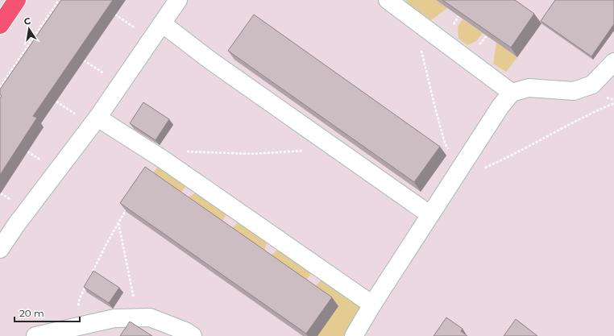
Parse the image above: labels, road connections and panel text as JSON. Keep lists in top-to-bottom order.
{
  "scale_bar": "20 m",
  "north": "top"
}
